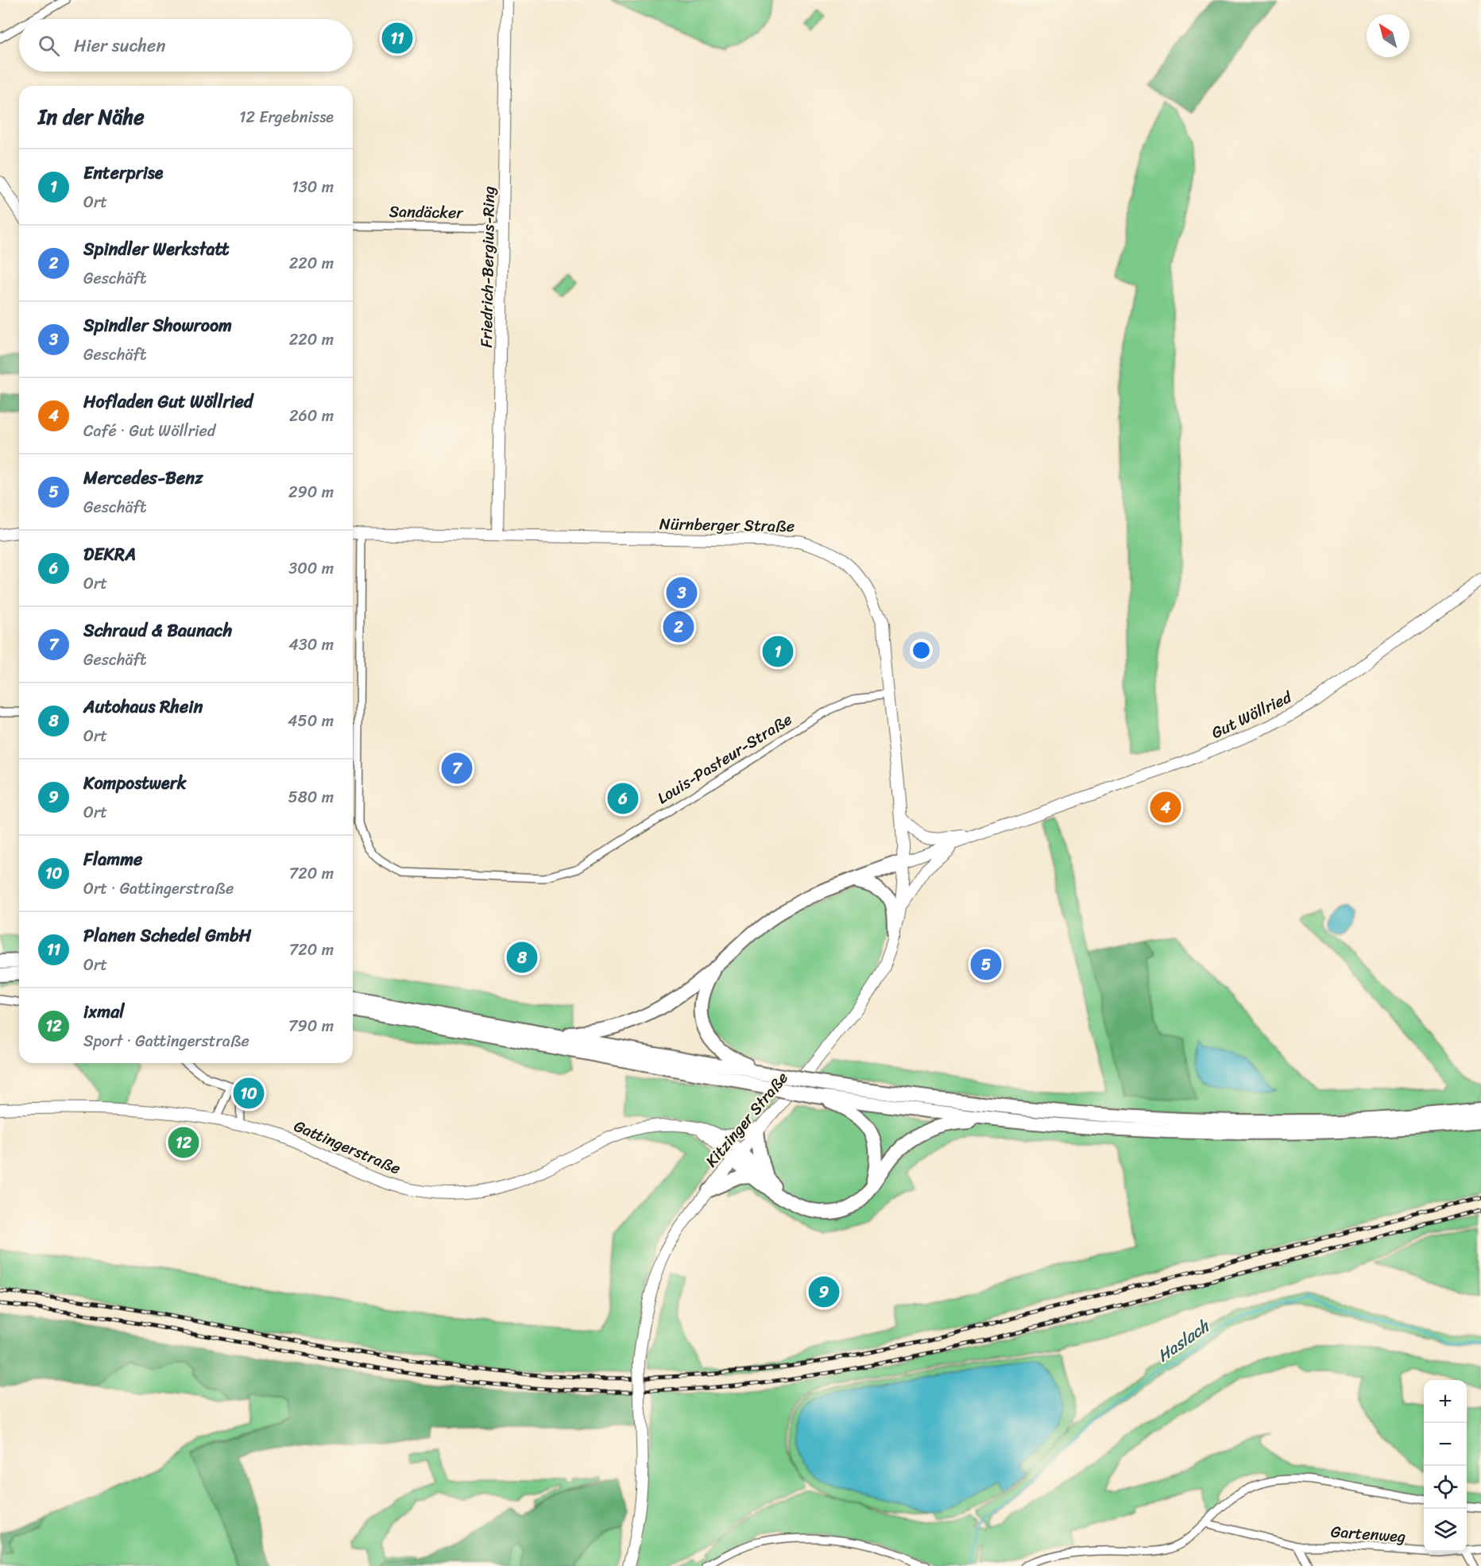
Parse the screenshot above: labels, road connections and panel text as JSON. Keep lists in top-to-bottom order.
{
  "streets": {
    "street": [
      "Sandäcker",
      "Friedrich-Bergius-Ring",
      "Nürnberger Straße",
      "Gut Wöllried",
      "Louis-Pasteur-Straße",
      "Kitzinger Straße",
      "Gattingerstraße",
      "Gartenweg"
    ]
  },
  "crossings": [
    ["Sandäcker", "Friedrich-Bergius-Ring"],
    ["Friedrich-Bergius-Ring", "Nürnberger Straße"],
    ["Nürnberger Straße", "Louis-Pasteur-Straße"],
    ["Nürnberger Straße", "Kitzinger Straße"],
    ["Kitzinger Straße", "Gattingerstraße"]
  ],
  "water": ["Haslach"],
  "north": "top left",
  "page": {
    "search": "Hier suchen",
    "pins": [
      "11",
      "3",
      "2",
      "1",
      "7",
      "6",
      "4",
      "8",
      "5",
      "10",
      "12",
      "9"
    ],
    "heading": ["In der Nähe", "12 Ergebnisse"],
    "list": [
      {
        "mark": "1",
        "name": "Enterprise",
        "note": "Ort",
        "value": "130 m"
      },
      {
        "mark": "2",
        "name": "Spindler Werkstatt",
        "note": "Geschäft",
        "value": "220 m"
      },
      {
        "mark": "3",
        "name": "Spindler Showroom",
        "note": "Geschäft",
        "value": "220 m"
      },
      {
        "mark": "4",
        "name": "Hofladen Gut Wöllried",
        "note": "Café · Gut Wöllried",
        "value": "260 m"
      },
      {
        "mark": "5",
        "name": "Mercedes-Benz",
        "note": "Geschäft",
        "value": "290 m"
      },
      {
        "mark": "6",
        "name": "DEKRA",
        "note": "Ort",
        "value": "300 m"
      },
      {
        "mark": "7",
        "name": "Schraud & Baunach",
        "note": "Geschäft",
        "value": "430 m"
      },
      {
        "mark": "8",
        "name": "Autohaus Rhein",
        "note": "Ort",
        "value": "450 m"
      },
      {
        "mark": "9",
        "name": "Kompostwerk",
        "note": "Ort",
        "value": "580 m"
      },
      {
        "mark": "10",
        "name": "Flamme",
        "note": "Ort · Gattingerstraße",
        "value": "720 m"
      },
      {
        "mark": "11",
        "name": "Planen Schedel GmbH",
        "note": "Ort",
        "value": "720 m"
      },
      {
        "mark": "12",
        "name": "ixmal",
        "note": "Sport · Gattingerstraße",
        "value": "790 m"
      }
    ],
    "map_buttons": ["+", "−"]
  }
}
